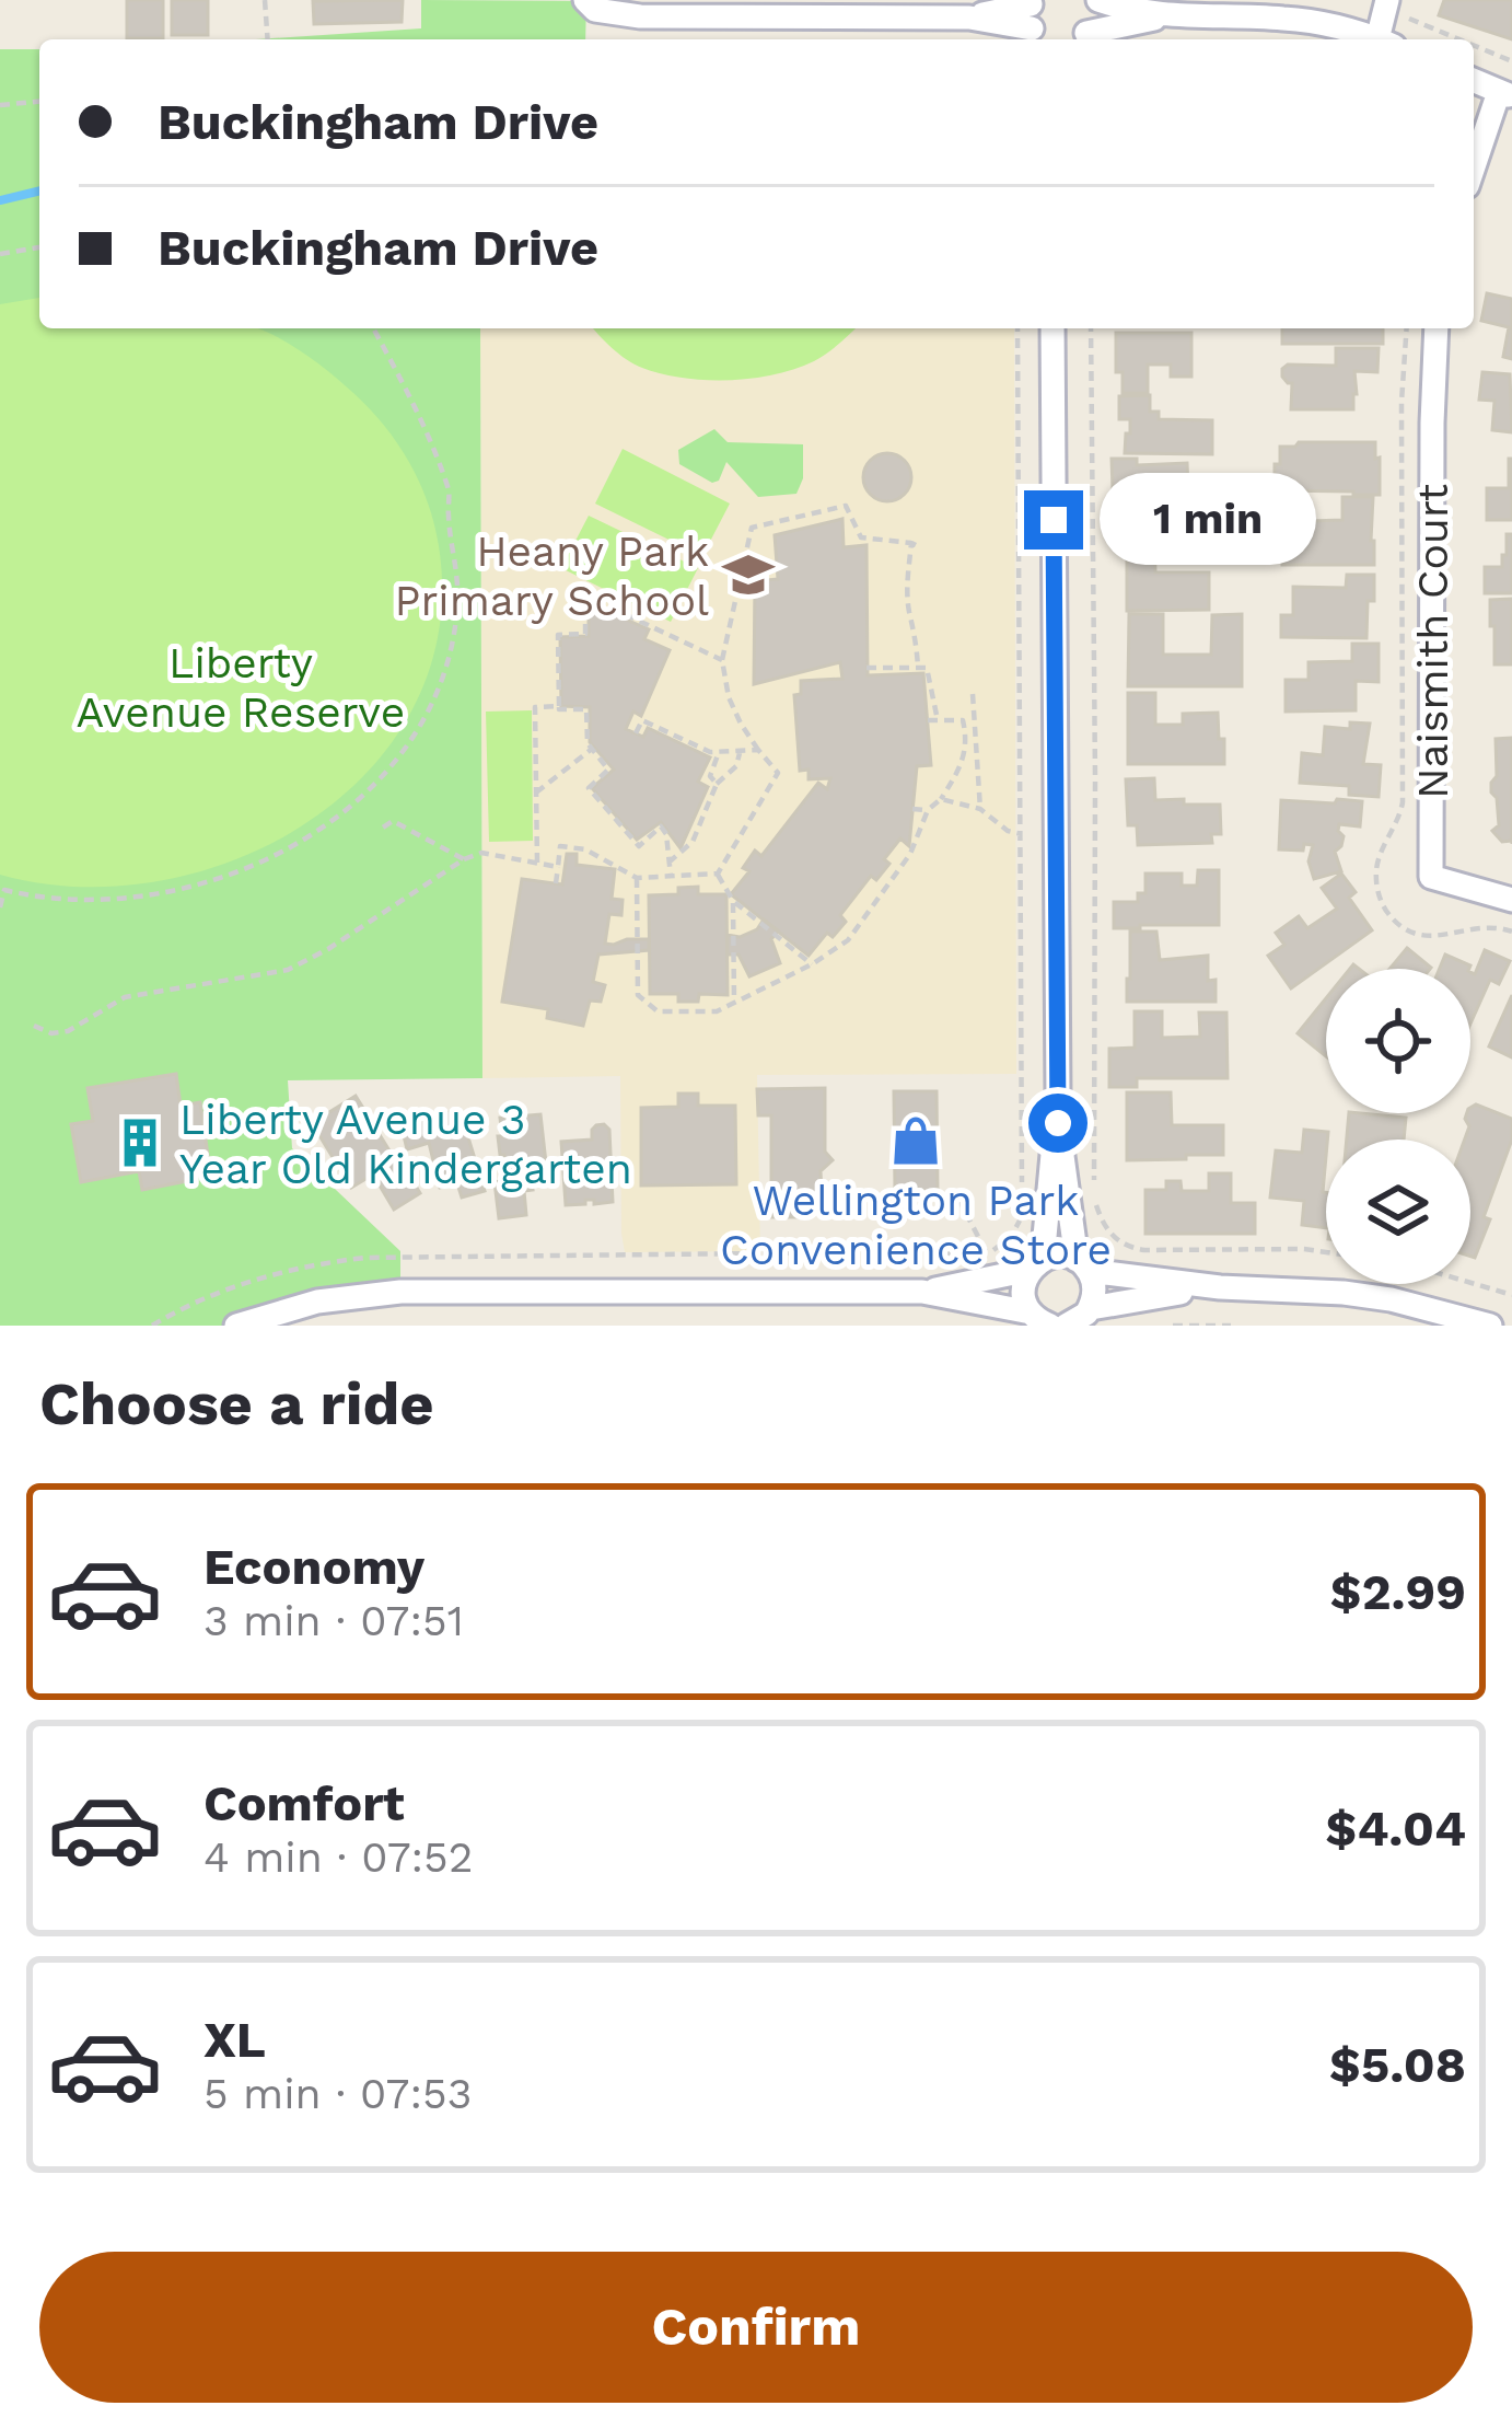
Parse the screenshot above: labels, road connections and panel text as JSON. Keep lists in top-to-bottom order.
{
  "streets": {
    "street": ["Naismith Court"]
  },
  "parks": ["Liberty Avenue Reserve"],
  "places": {
    "school or university": ["Heany Park Primary School"],
    "shop": ["Wellington Park Convenience Store"],
    "building": ["Liberty Avenue 3 Year Old Kindergarten"]
  },
  "page": {
    "banner": ["Buckingham Drive", "Buckingham Drive"],
    "bubble": "1 min",
    "heading": "Choose a ride",
    "list": [
      {
        "name": "Economy",
        "note": "3 min · 07:51",
        "value": "$2.99"
      },
      {
        "name": "Comfort",
        "note": "4 min · 07:52",
        "value": "$4.04"
      },
      {
        "name": "XL",
        "note": "5 min · 07:53",
        "value": "$5.08"
      }
    ],
    "buttons": "Confirm"
  }
}
